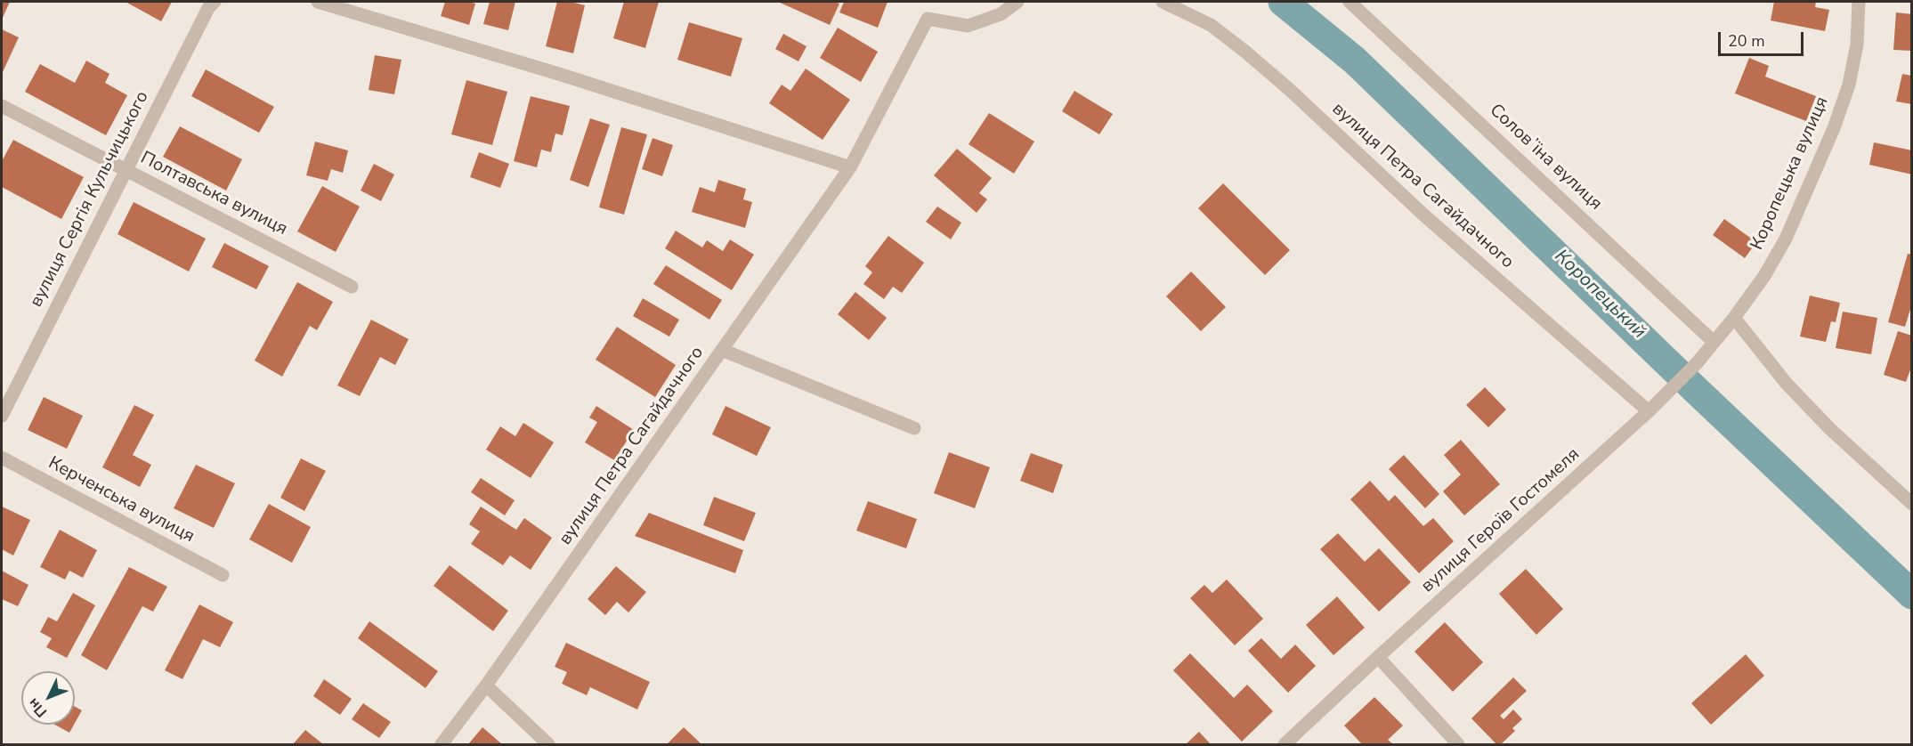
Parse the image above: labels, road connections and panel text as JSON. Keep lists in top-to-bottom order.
{
  "streets": {
    "street": [
      "Соловʼїна вулиця",
      "Коропецька вулиця",
      "вулиця Петра Сагайдачного",
      "Полтавська вулиця",
      "вулиця Сергія Кульчицького",
      "Керченська вулиця",
      "вулиця Героїв Гостомеля"
    ]
  },
  "crossings": [
    ["Соловʼїна вулиця", "вулиця Героїв Гостомеля"],
    ["Коропецька вулиця", "вулиця Героїв Гостомеля"],
    ["вулиця Петра Сагайдачного", "вулиця Героїв Гостомеля"],
    ["Полтавська вулиця", "вулиця Сергія Кульчицького"]
  ],
  "water": ["Коропецький"],
  "scale_bar": "20 m",
  "north": "bottom left"
}
